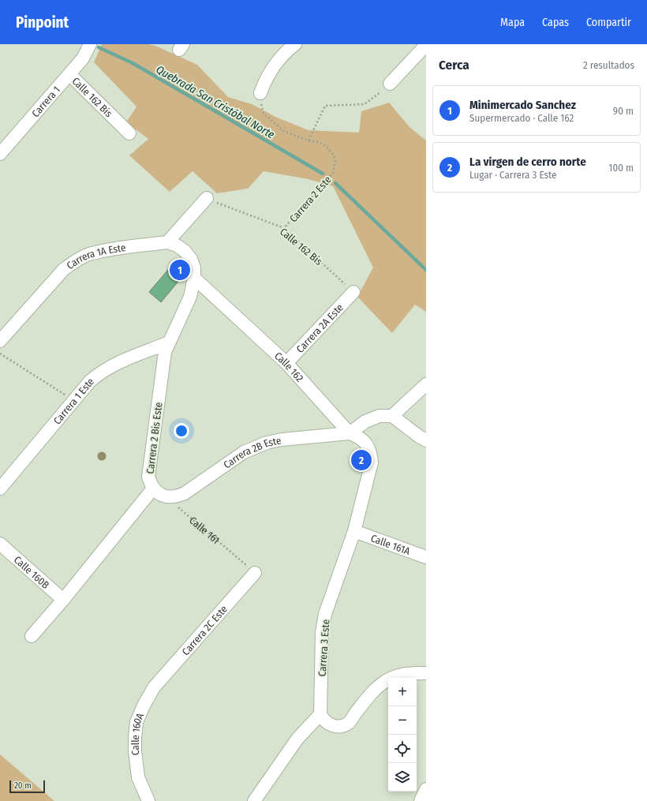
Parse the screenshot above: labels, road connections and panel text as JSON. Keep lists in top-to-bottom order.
{
  "streets": {
    "street": [
      "Calle 162 Bis",
      "Carrera 1",
      "Carrera 1A Este",
      "Carrera 2A Este",
      "Calle 162",
      "Carrera 1 Este",
      "Carrera 2 Bis Este",
      "Carrera 2B Este",
      "Calle 161A",
      "Calle 160B",
      "Carrera 2C Este",
      "Carrera 3 Este",
      "Calle 160A"
    ],
    "path": ["Carrera 2 Este", "Calle 161"]
  },
  "crossings": [
    ["Calle 162 Bis", "Carrera 1"],
    ["Calle 162 Bis", "Carrera 2 Este"],
    ["Calle 162 Bis", "Carrera 2A Este"],
    ["Carrera 2A Este", "Calle 162"],
    ["Calle 162", "Carrera 2 Bis Este"],
    ["Calle 162", "Carrera 2B Este"],
    ["Calle 162", "Carrera 3 Este"],
    ["Carrera 1 Este", "Carrera 2 Bis Este"],
    ["Carrera 2 Bis Este", "Calle 160B"],
    ["Carrera 2B Este", "Calle 161"],
    ["Carrera 2B Este", "Carrera 3 Este"],
    ["Calle 161", "Carrera 2C Este"],
    ["Calle 161A", "Carrera 3 Este"],
    ["Carrera 2C Este", "Calle 160A"]
  ],
  "water": ["Quebrada San Cristóbal Norte"],
  "scale_bar": "20 m",
  "page": {
    "header": "Pinpoint",
    "nav": ["Mapa", "Capas", "Compartir"],
    "heading": ["Cerca", "2 resultados"],
    "list": [
      {
        "mark": "1",
        "name": "Minimercado Sanchez",
        "note": "Supermercado · Calle 162",
        "value": "90 m"
      },
      {
        "mark": "2",
        "name": "La virgen de cerro norte",
        "note": "Lugar · Carrera 3 Este",
        "value": "100 m"
      }
    ],
    "pins": ["1", "2"],
    "map_buttons": ["+", "−"],
    "scale": "20 m"
  }
}
